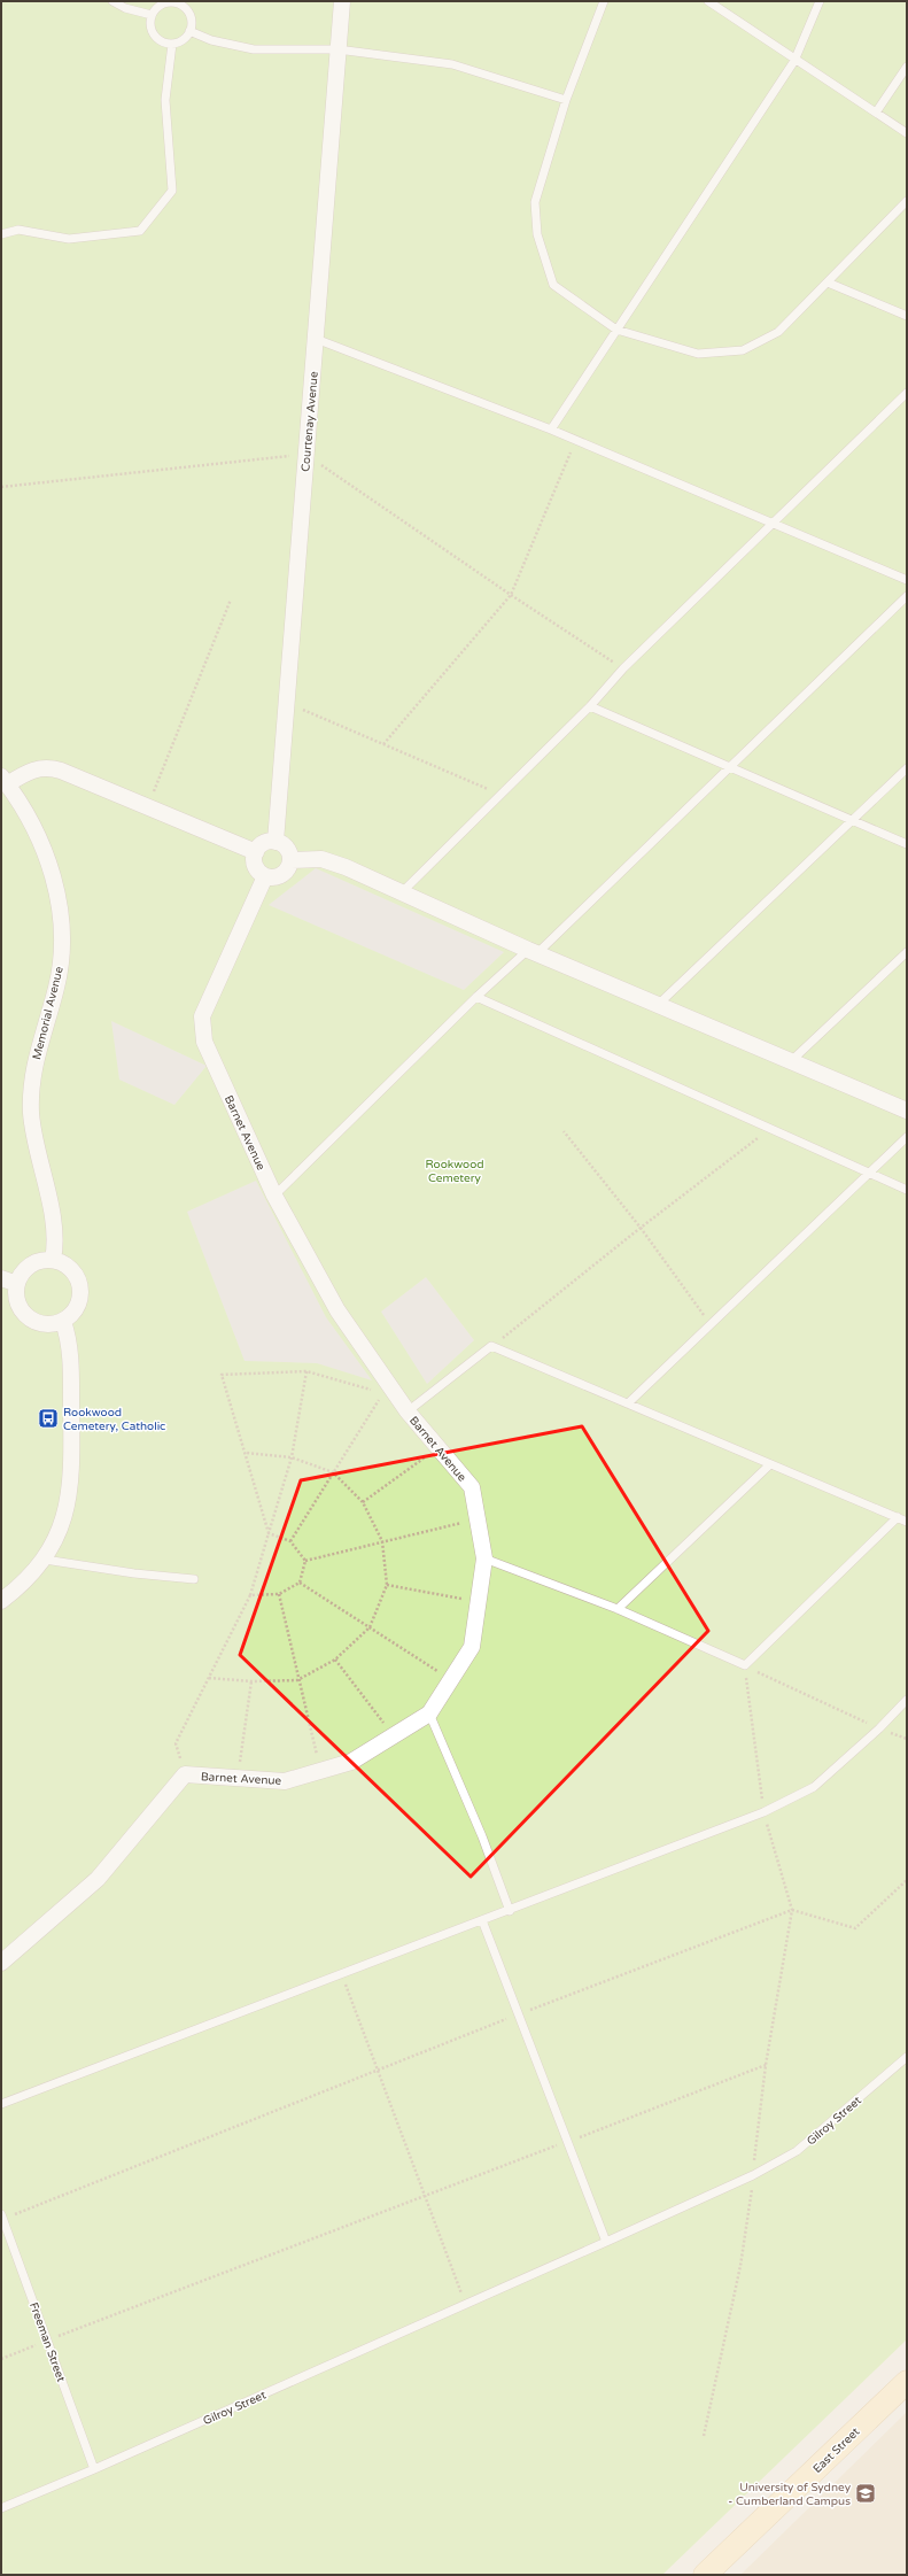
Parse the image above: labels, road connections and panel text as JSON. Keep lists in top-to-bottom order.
{
  "streets": {
    "main road": ["East Street"],
    "street": ["Courtenay Avenue", "Memorial Avenue", "Barnet Avenue"],
    "lane": ["Gilroy Street", "Freeman Street"]
  },
  "crossings": [
    ["Courtenay Avenue", "Barnet Avenue"],
    ["Gilroy Street", "Freeman Street"]
  ],
  "parks": ["Rookwood Cemetery"],
  "places": {
    "bus stop": ["Rookwood Cemetery, Catholic"],
    "school or university": ["University of Sydney - Cumberland Campus"]
  }
}
